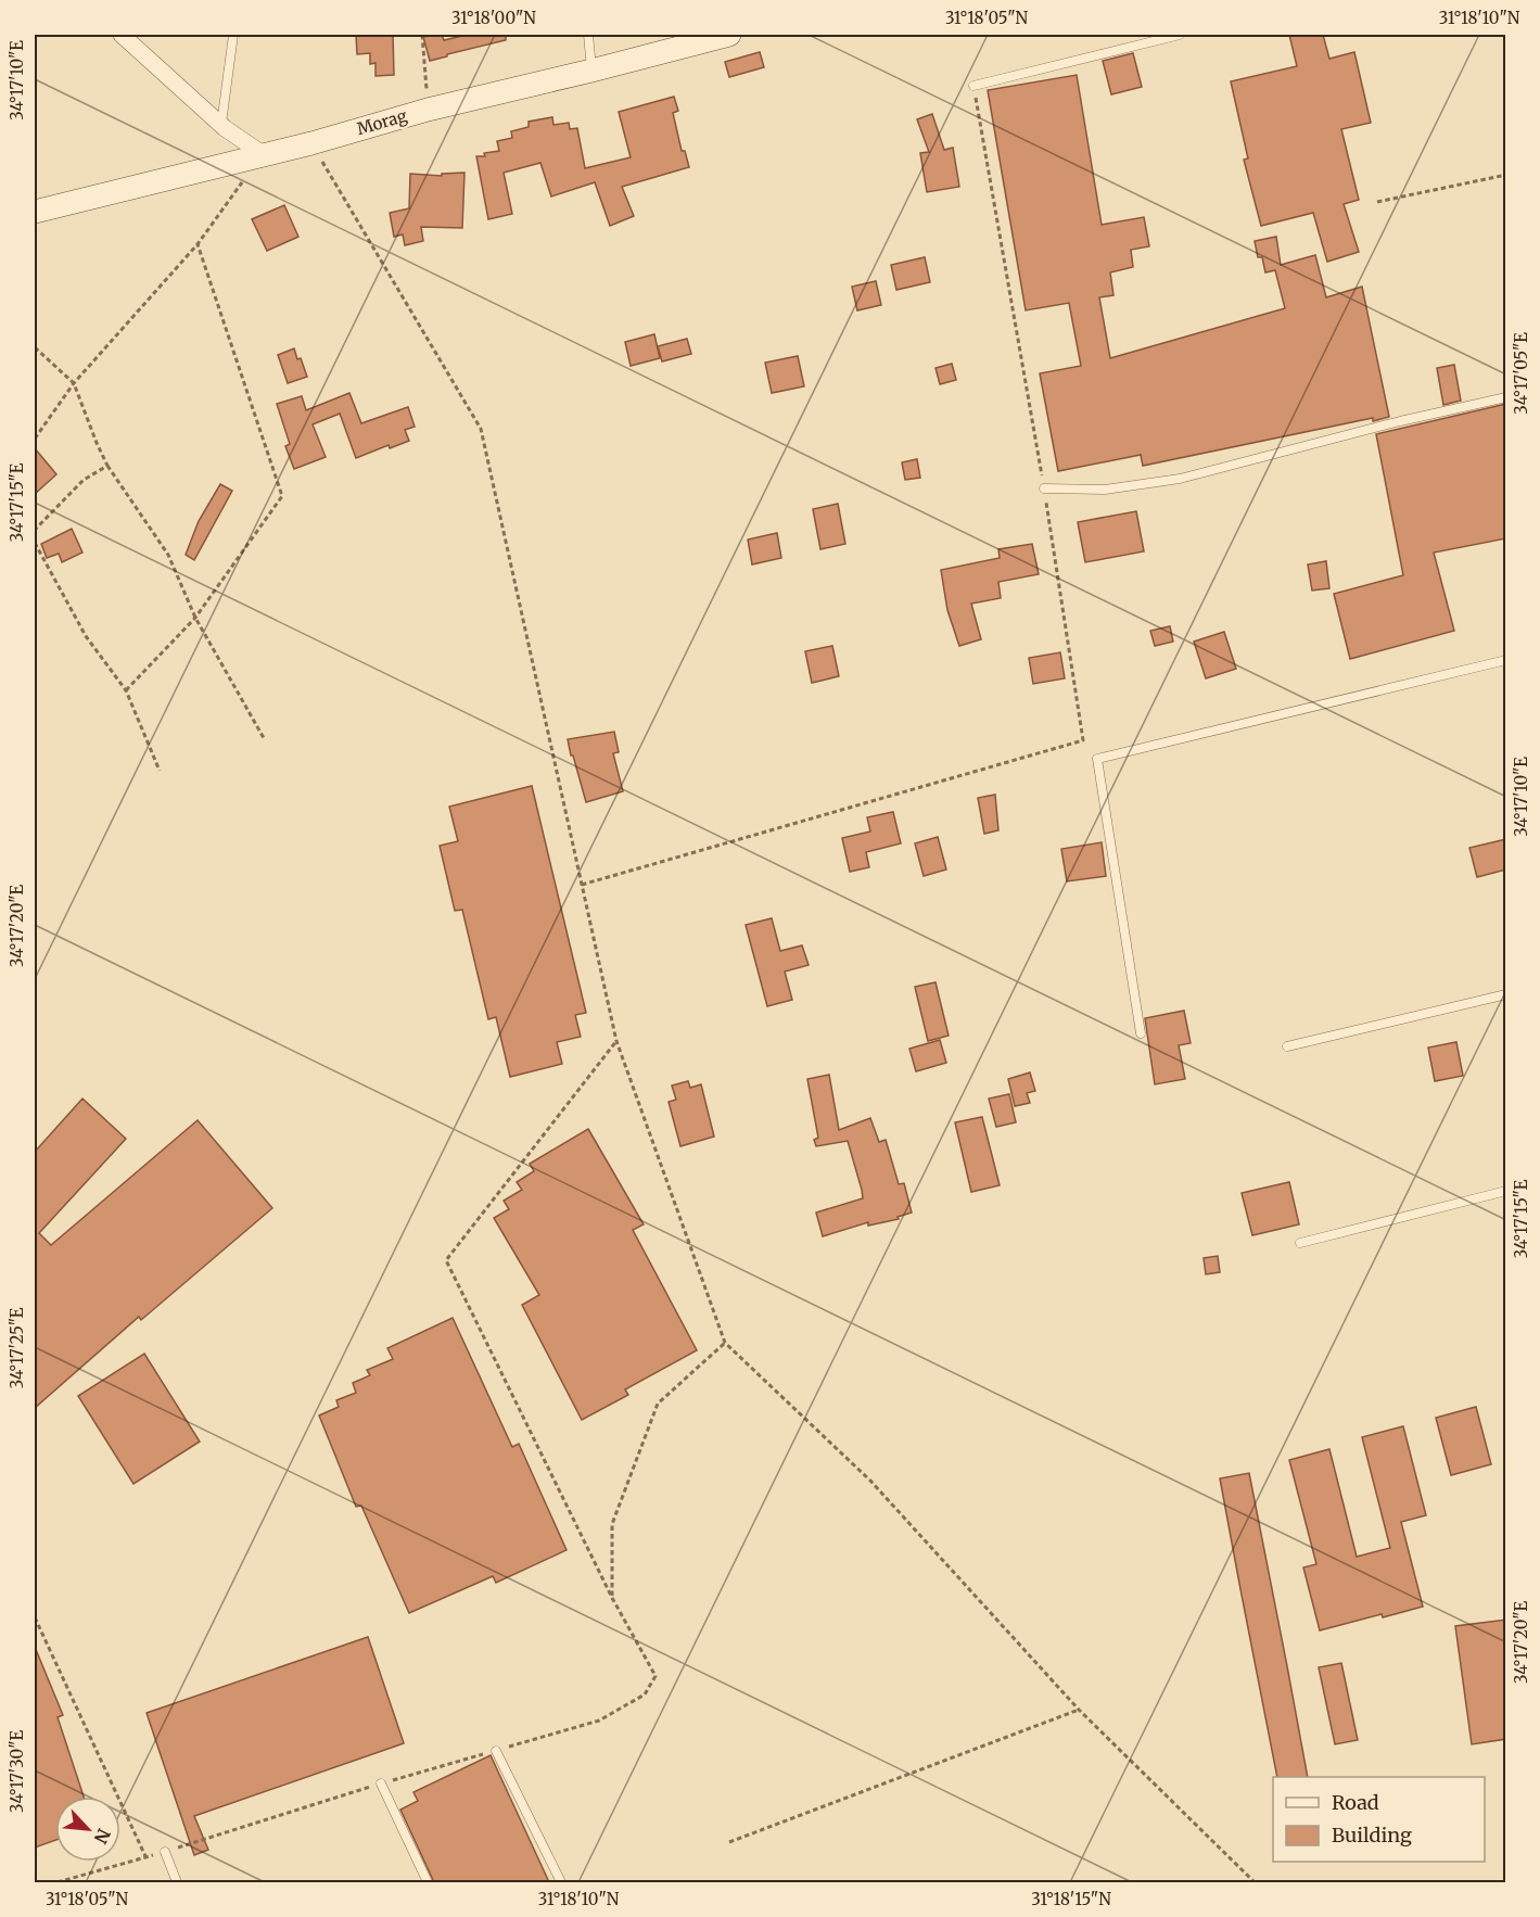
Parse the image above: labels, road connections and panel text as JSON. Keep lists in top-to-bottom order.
{
  "streets": {
    "main road": ["Morag"]
  },
  "legend": ["Road", "Building"],
  "north": "bottom right",
  "coordinates": [
    "31°18'00\"N",
    "31°18'05\"N",
    "31°18'10\"N",
    "34°17'10\"E",
    "34°17'05\"E",
    "34°17'15\"E",
    "34°17'20\"E",
    "34°17'25\"E",
    "34°17'30\"E",
    "31°18'15\"N"
  ]
}
